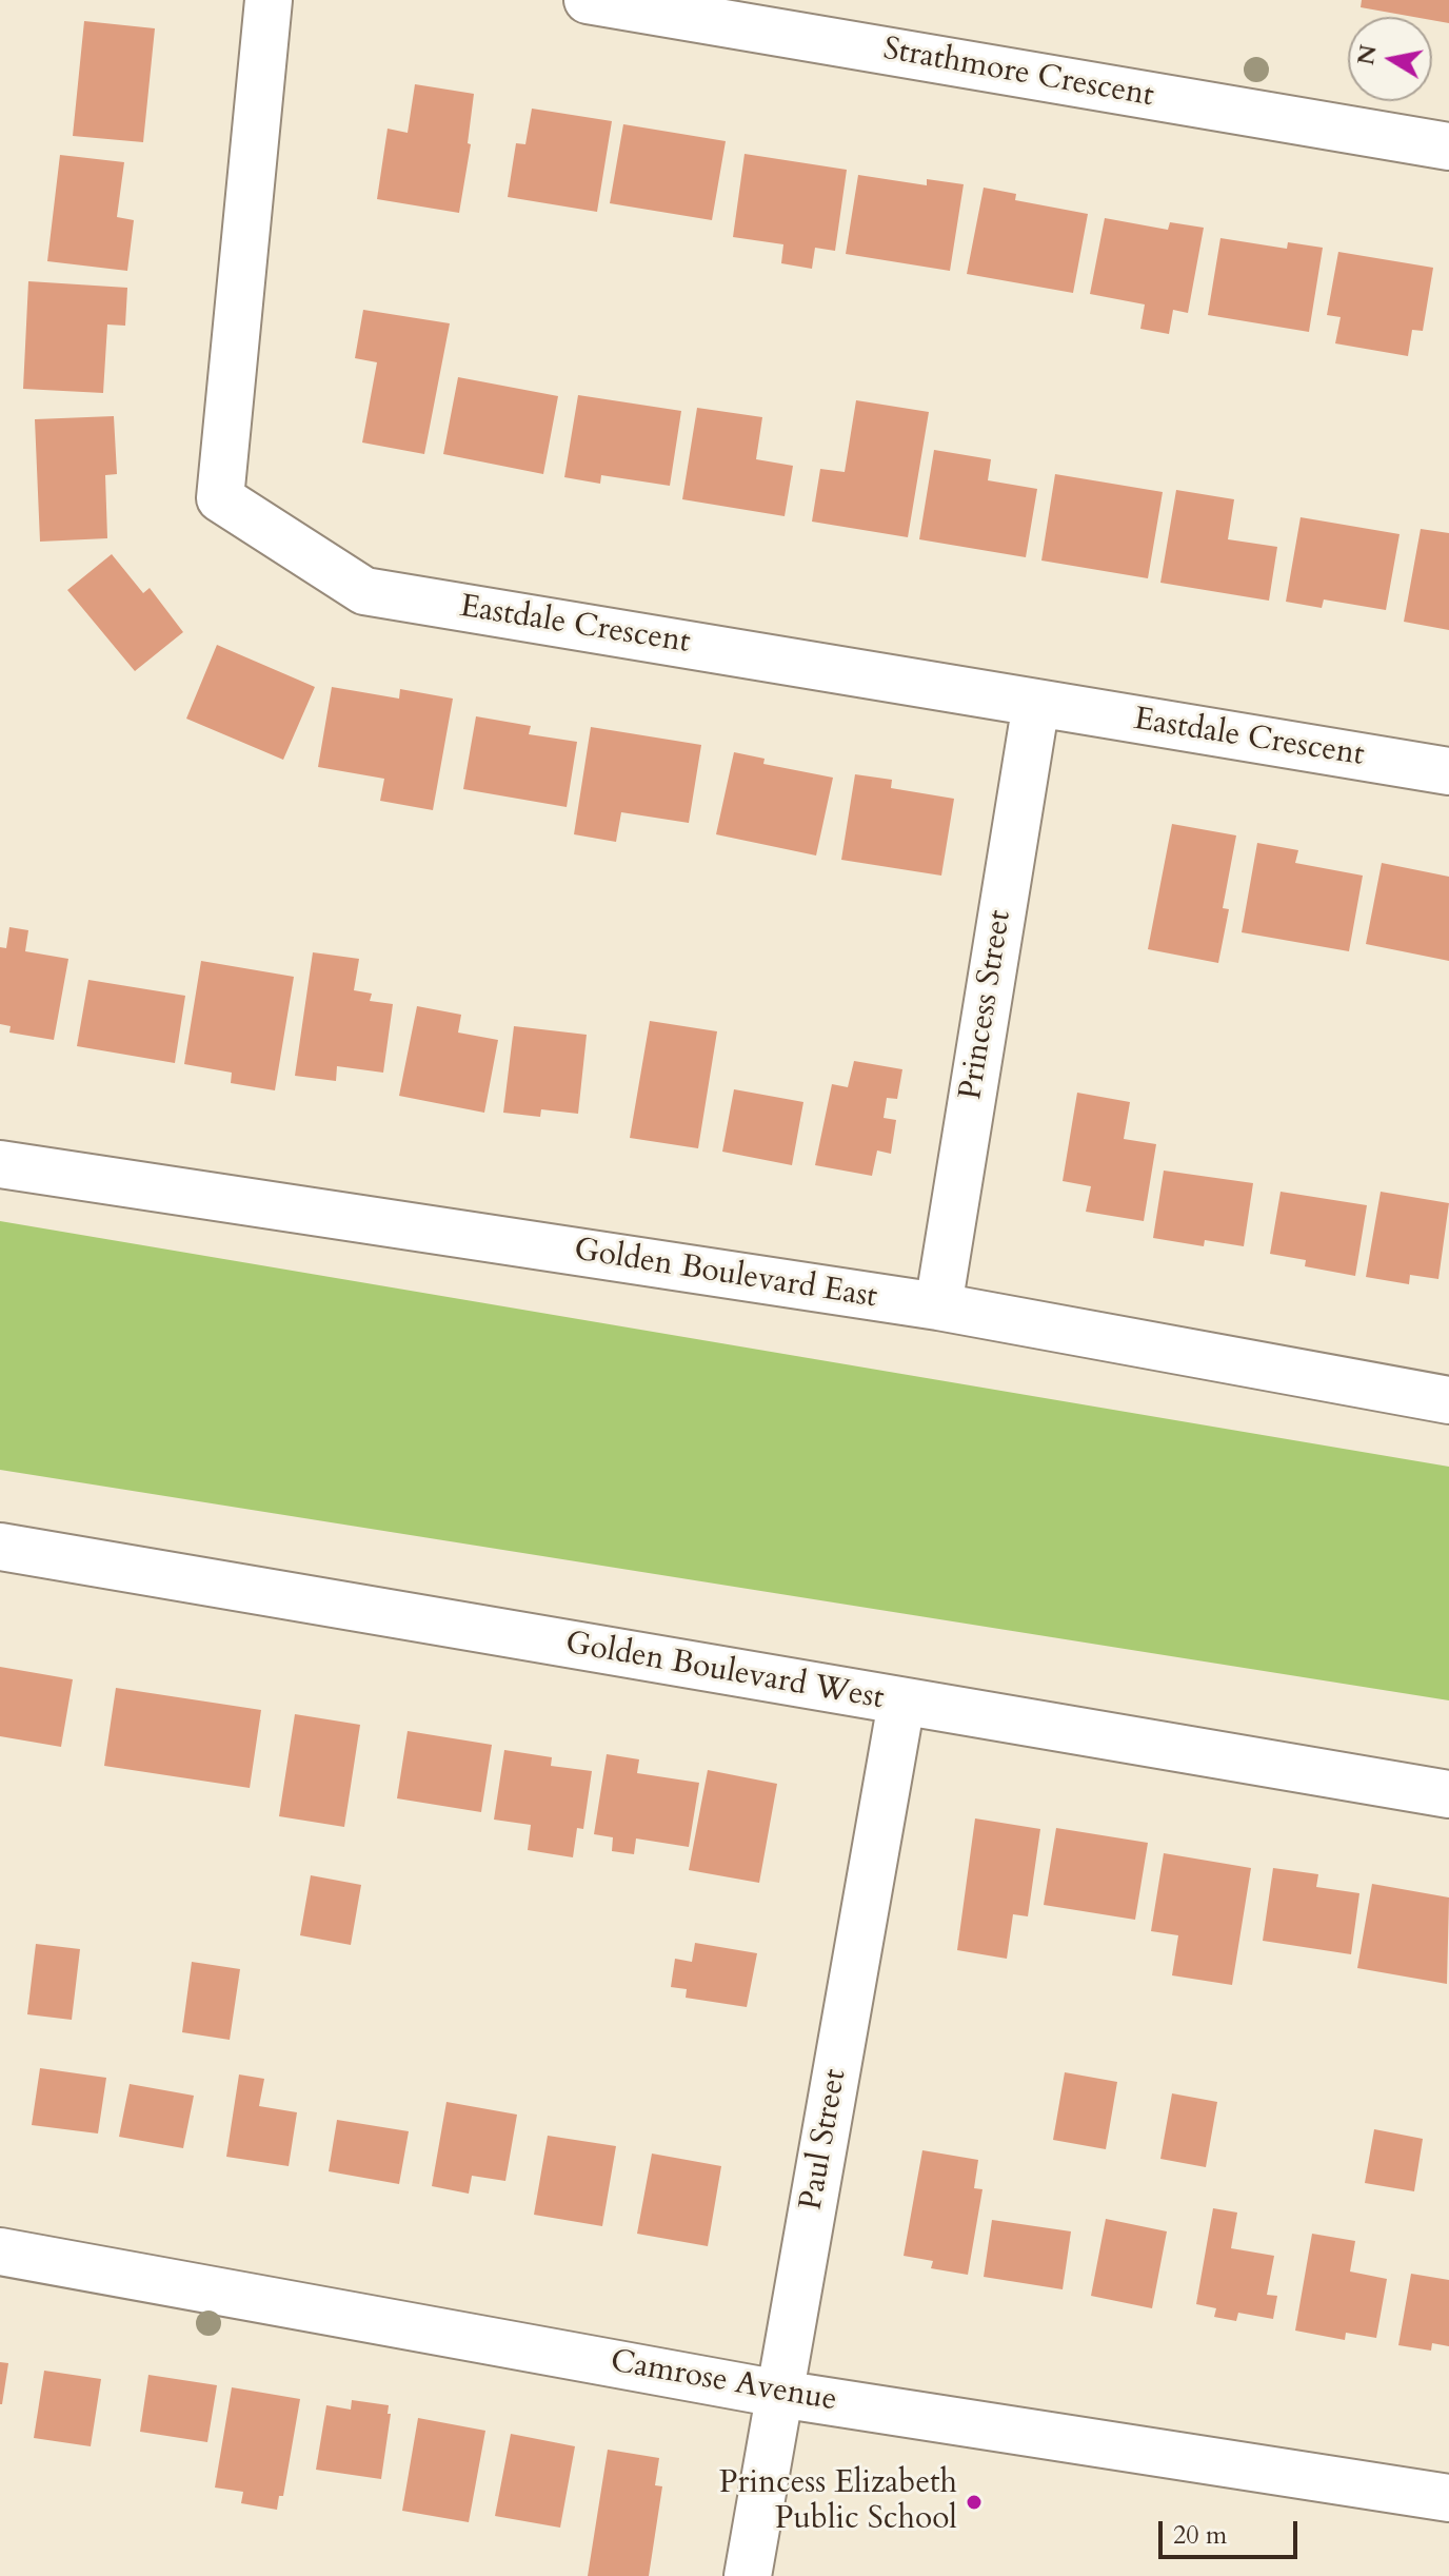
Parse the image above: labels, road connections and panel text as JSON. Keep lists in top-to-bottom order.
{
  "streets": {
    "street": [
      "Strathmore Crescent",
      "Eastdale Crescent",
      "Princess Street",
      "Golden Boulevard East",
      "Golden Boulevard West",
      "Paul Street",
      "Camrose Avenue"
    ]
  },
  "crossings": [
    ["Eastdale Crescent", "Princess Street"],
    ["Princess Street", "Golden Boulevard East"],
    ["Golden Boulevard West", "Paul Street"],
    ["Paul Street", "Camrose Avenue"]
  ],
  "places": ["Princess Elizabeth Public School"],
  "scale_bar": "20 m",
  "north": "left"
}
